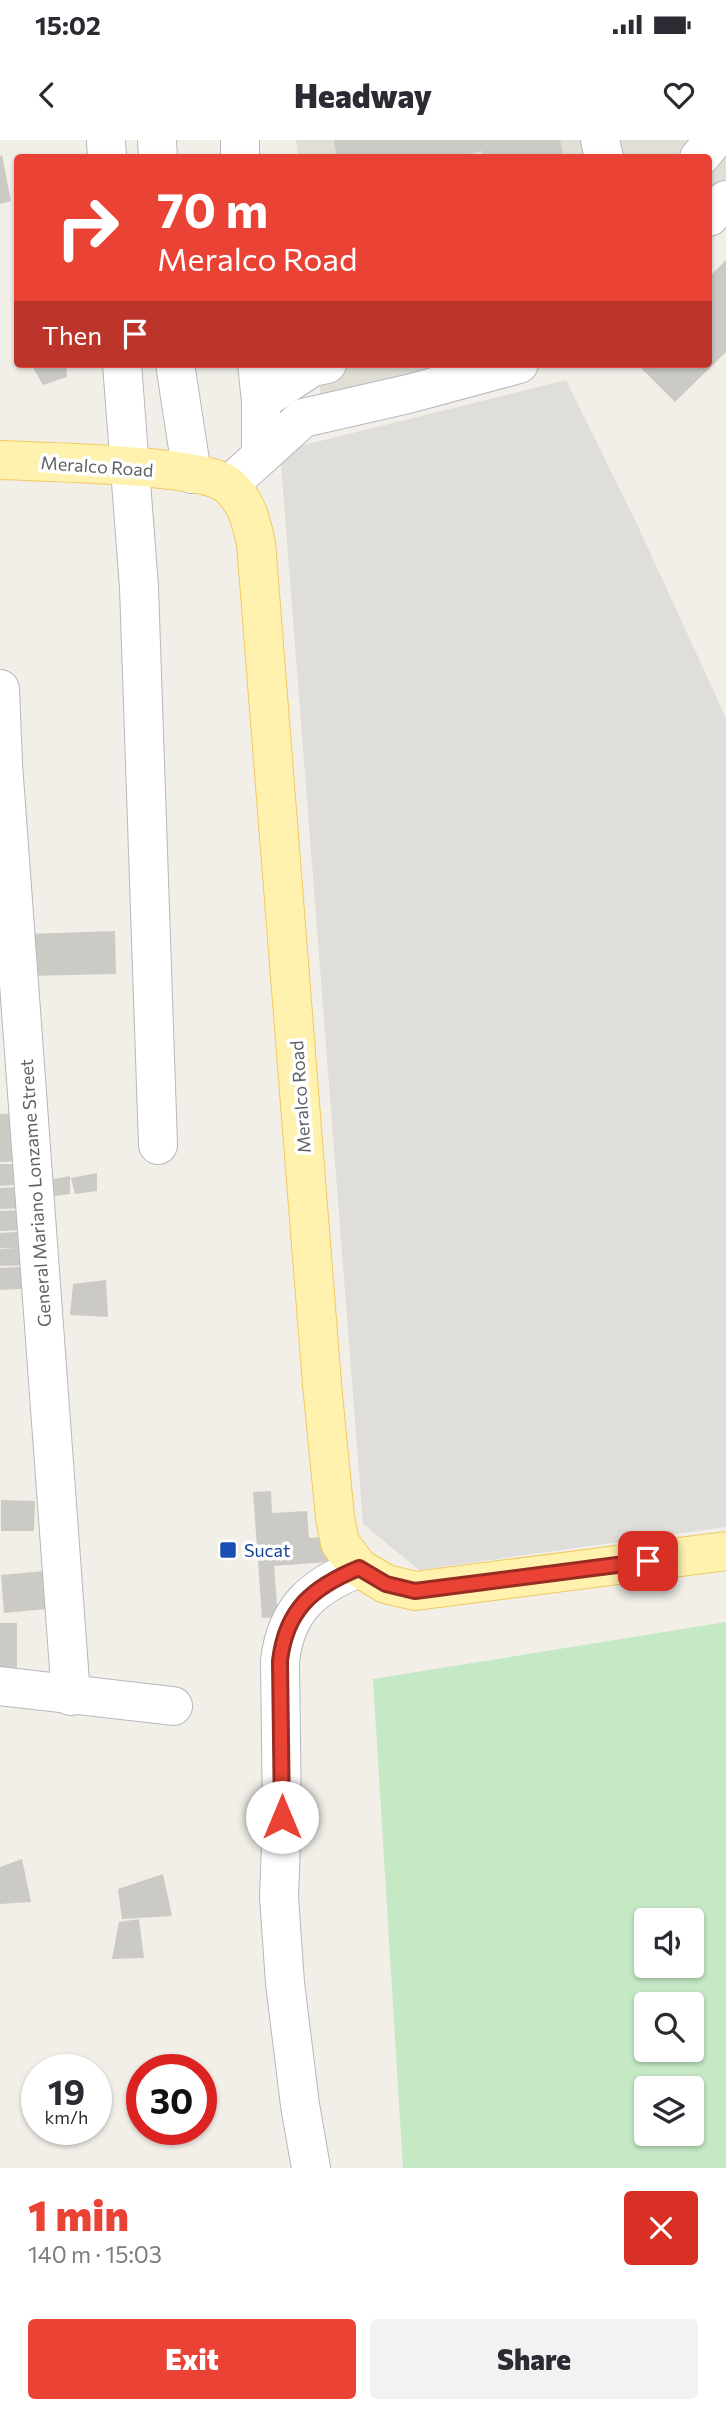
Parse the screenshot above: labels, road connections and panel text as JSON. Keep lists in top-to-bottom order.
{
  "streets": {
    "main road": ["Meralco Road"],
    "street": ["General Mariano Lonzame Street"]
  },
  "places": {
    "transit": ["Sucat"]
  },
  "page": {
    "status": "15:02",
    "header": "Headway",
    "turn": ["70 m", "Meralco Road"],
    "then": "Then",
    "speed": "19 km/h",
    "limit": "30",
    "heading": ["1 min", "140 m · 15:03"],
    "buttons": ["Exit", "Share"]
  }
}
